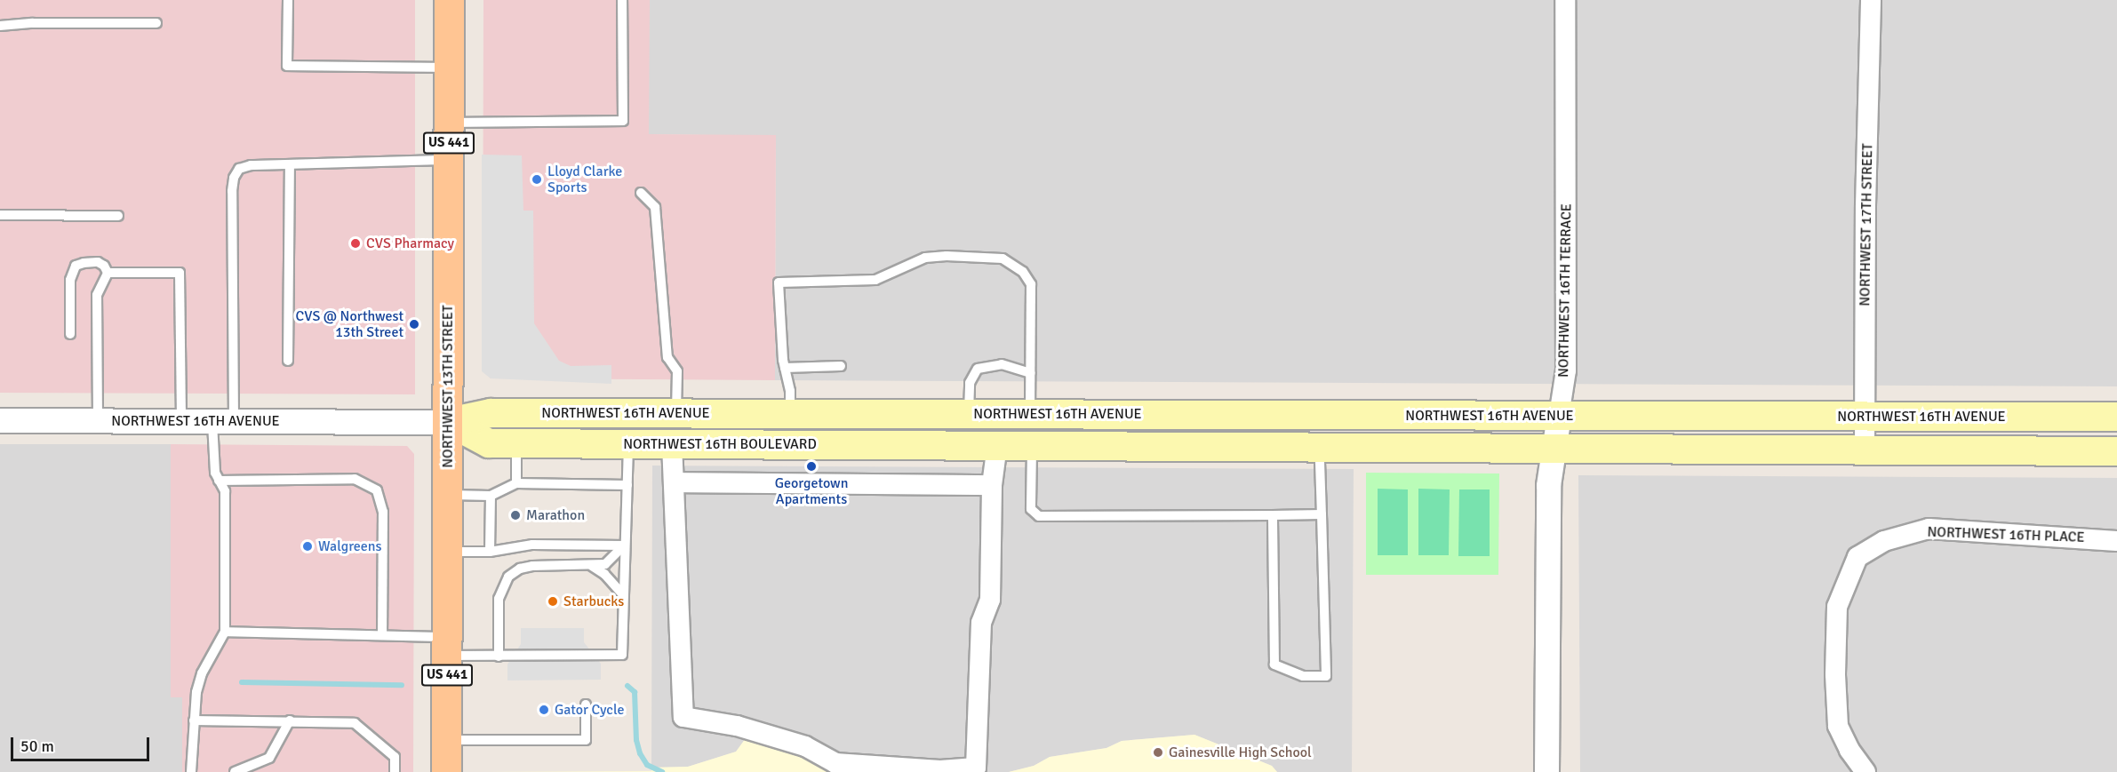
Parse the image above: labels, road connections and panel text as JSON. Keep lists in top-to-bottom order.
{
  "streets": {
    "main road": [
      "US 441",
      "NORTHWEST 13TH STREET",
      "NORTHWEST 16TH AVENUE",
      "NORTHWEST 16TH BOULEVARD"
    ],
    "street": ["NORTHWEST 17TH STREET", "NORTHWEST 16TH TERRACE", "NORTHWEST 16TH PLACE"]
  },
  "crossings": [
    ["NORTHWEST 17TH STREET", "NORTHWEST 16TH AVENUE"],
    ["NORTHWEST 16TH TERRACE", "NORTHWEST 16TH AVENUE"],
    ["NORTHWEST 13TH STREET", "NORTHWEST 16TH AVENUE"],
    ["NORTHWEST 13TH STREET", "NORTHWEST 16TH BOULEVARD"],
    ["NORTHWEST 16TH AVENUE", "NORTHWEST 16TH BOULEVARD"]
  ],
  "places": [
    "Lloyd Clarke Sports",
    "CVS Pharmacy",
    "CVS @ Northwest 13th Street",
    "Georgetown Apartments",
    "Marathon",
    "Walgreens",
    "Starbucks",
    "Gator Cycle",
    "Gainesville High School"
  ],
  "scale_bar": "50 m"
}
